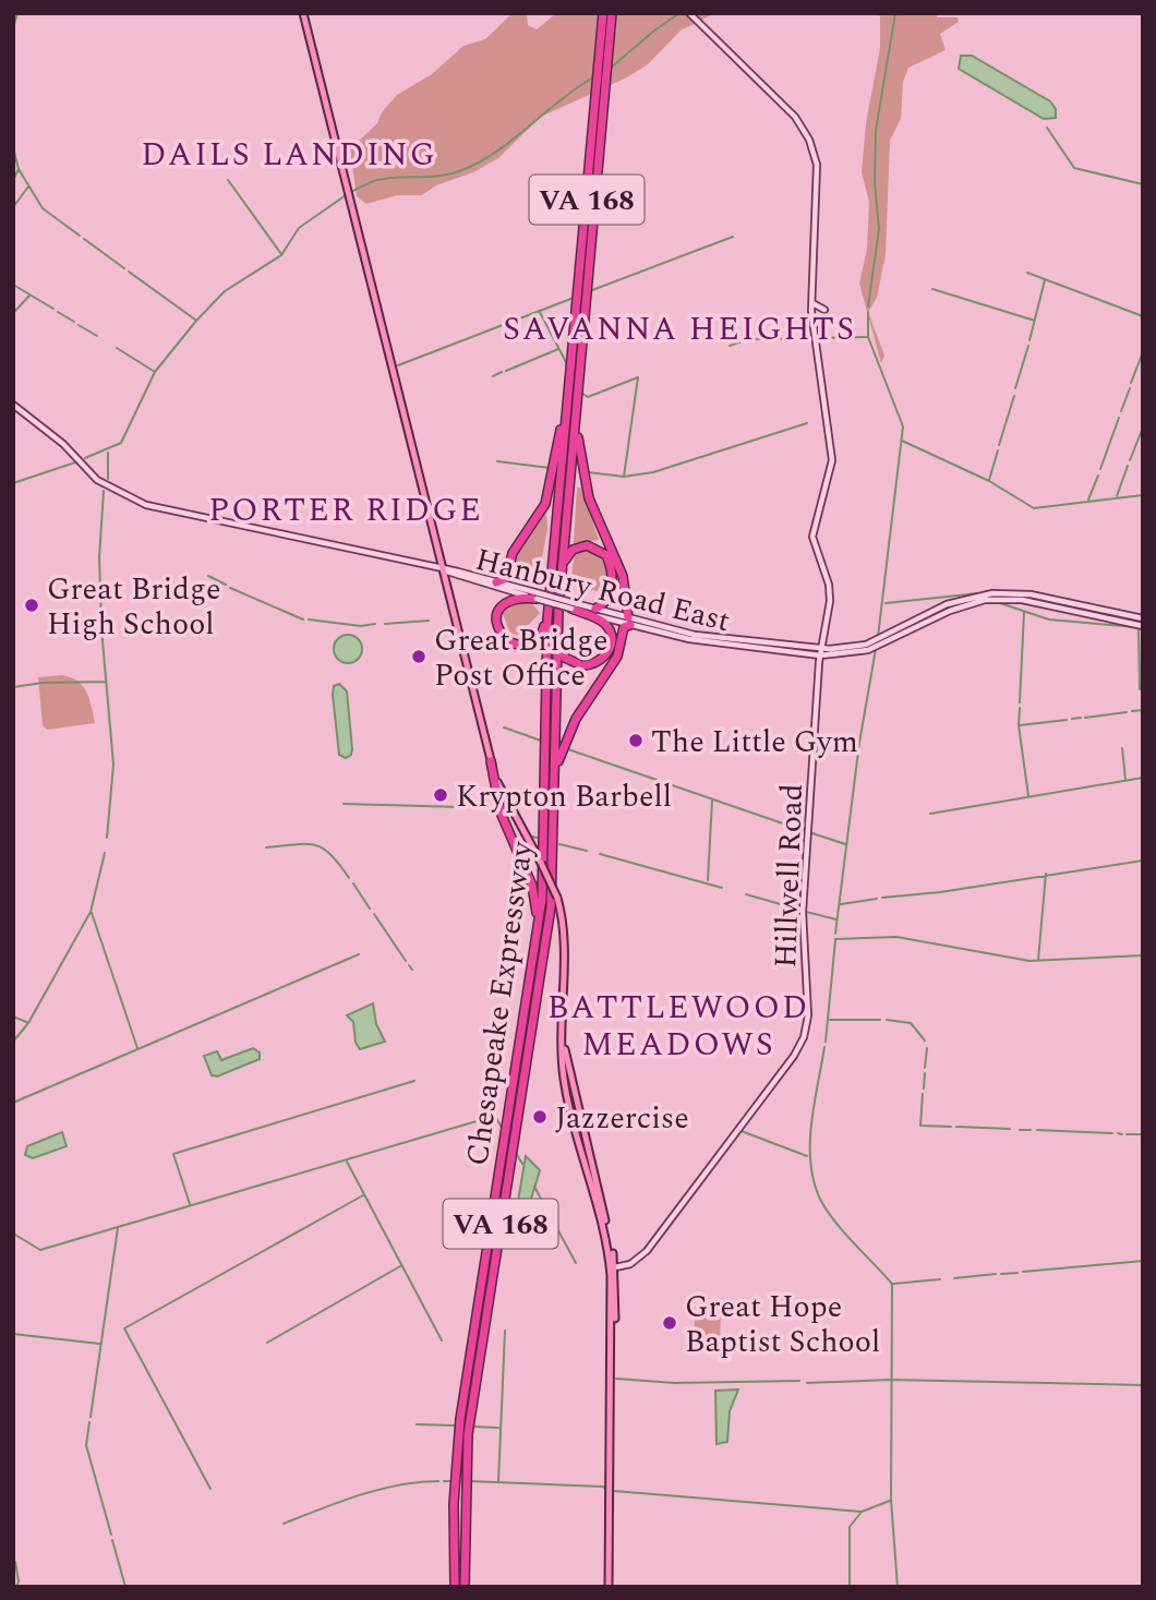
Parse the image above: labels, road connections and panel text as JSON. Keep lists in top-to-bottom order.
{
  "streets": {
    "highway": ["VA 168", "Chesapeake Expressway"],
    "main road": ["Hanbury Road East", "Hillwell Road"]
  },
  "crossings": [
    ["Hanbury Road East", "Hillwell Road"]
  ],
  "districts": [
    "DAILS LANDING",
    "SAVANNA HEIGHTS",
    "PORTER RIDGE",
    "BATTLEWOOD MEADOWS"
  ],
  "places": [
    "Great Bridge High School",
    "Great Bridge Post Office",
    "The Little Gym",
    "Krypton Barbell",
    "Jazzercise",
    "Great Hope Baptist School"
  ]
}
